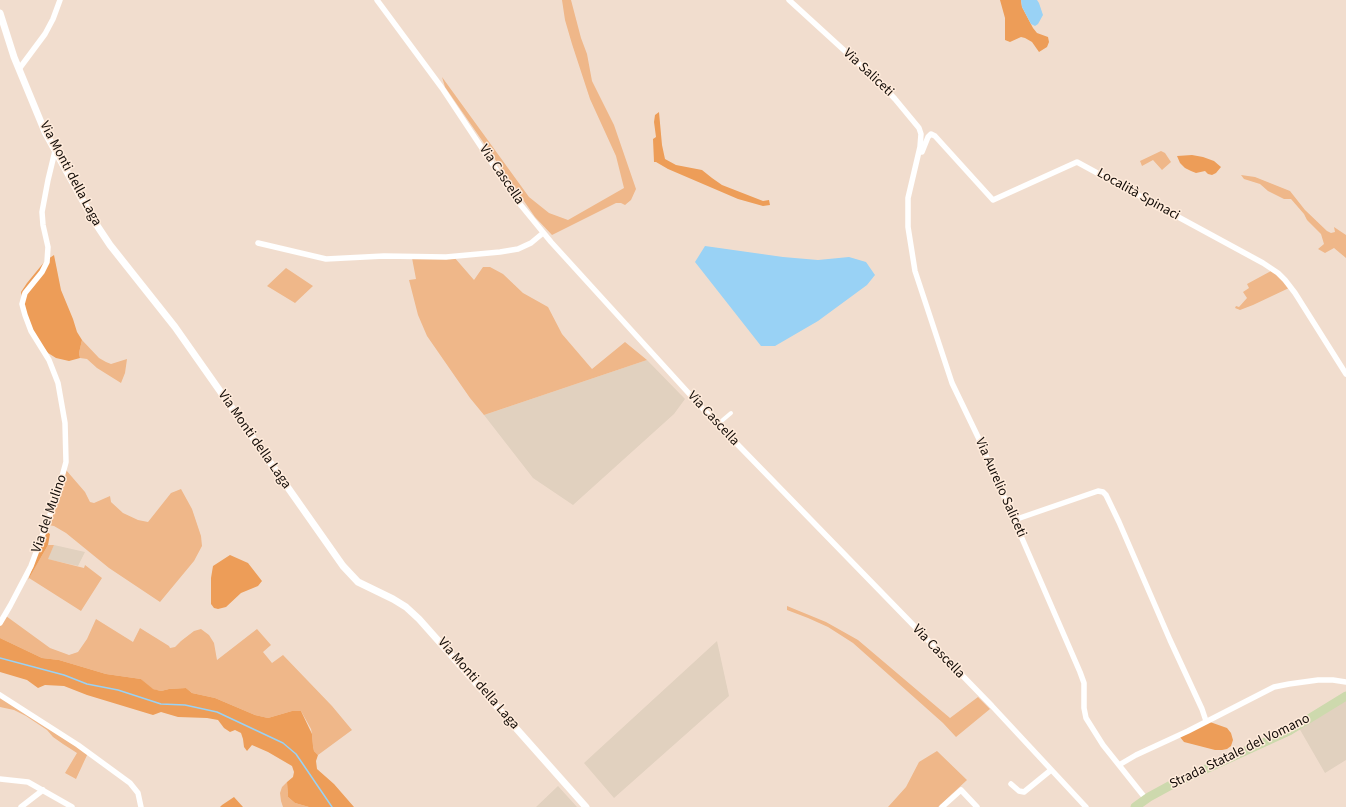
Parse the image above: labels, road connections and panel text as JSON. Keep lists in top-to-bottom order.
{
  "streets": {
    "main road": ["Strada Statale del Vomano"],
    "street": [
      "Via Saliceti",
      "Via Monti della Laga",
      "Via Cascella",
      "Località Spinaci",
      "Via Aurelio Saliceti",
      "Via del Mulino"
    ]
  },
  "crossings": [
    ["Via Saliceti", "Località Spinaci"],
    ["Via Saliceti", "Via Aurelio Saliceti"],
    ["Via Monti della Laga", "Via del Mulino"],
    ["Località Spinaci", "Via Aurelio Saliceti"],
    ["Via Aurelio Saliceti", "Strada Statale del Vomano"]
  ]
}
